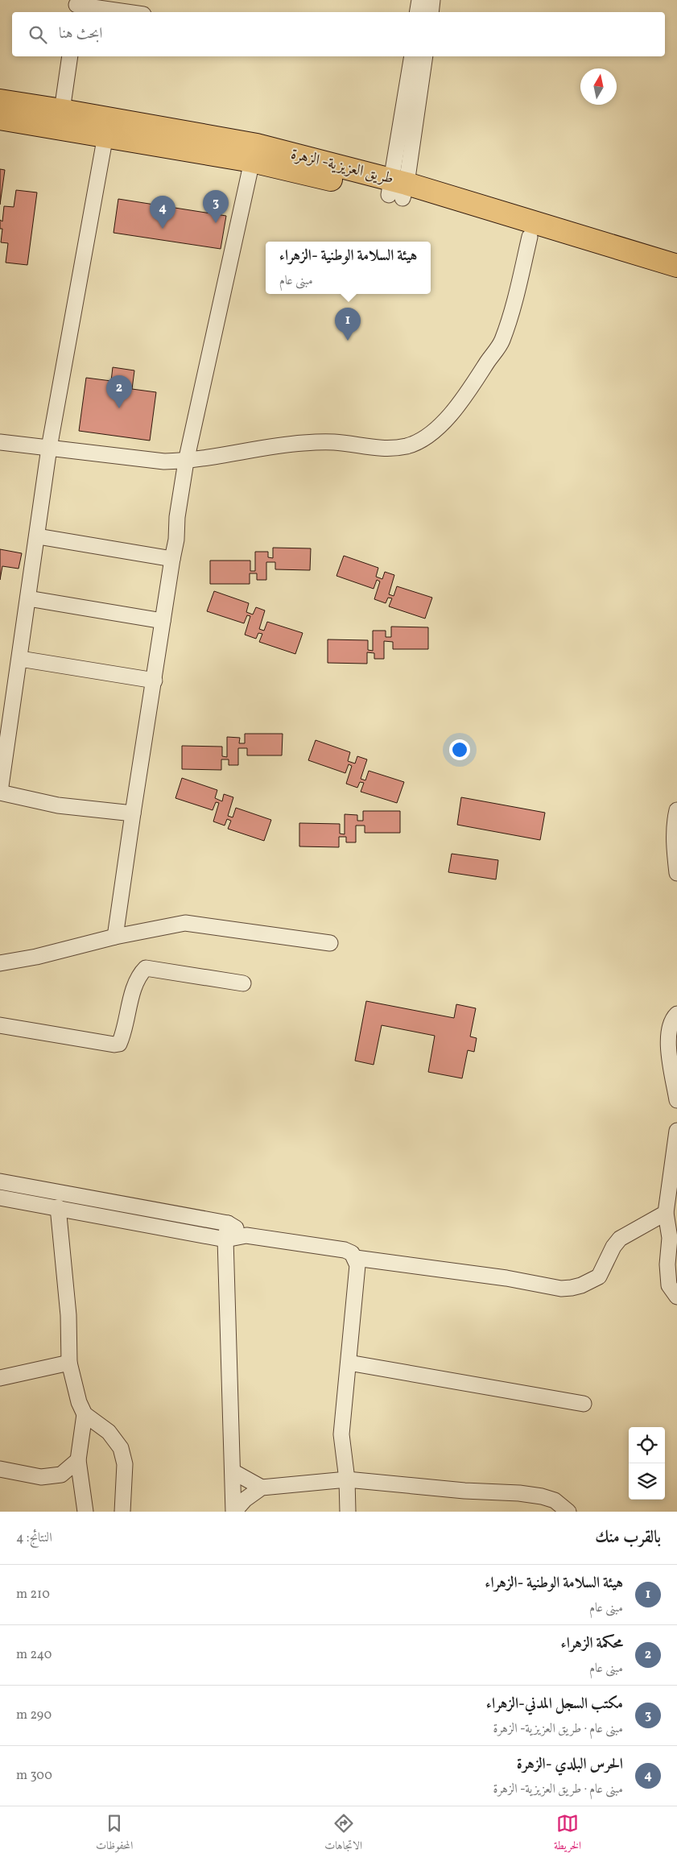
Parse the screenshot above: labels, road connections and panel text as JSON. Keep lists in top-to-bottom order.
{
  "streets": {
    "main road": ["طريق العزيزية- الزهرة"]
  },
  "north": "top",
  "page": {
    "search": "ابحث هنا",
    "pins": [
      "3",
      "4",
      "1",
      "2"
    ],
    "popup": ["هيئة السلامة الوطنية -الزهراء", "مبنى عام"],
    "heading": ["بالقرب منك", "النتائج: 4"],
    "list": [
      {
        "mark": "1",
        "name": "هيئة السلامة الوطنية -الزهراء",
        "note": "مبنى عام",
        "value": "210 m"
      },
      {
        "mark": "2",
        "name": "محكمة الزهراء",
        "note": "مبنى عام",
        "value": "240 m"
      },
      {
        "mark": "3",
        "name": "مكتب السجل المدني-الزهراء",
        "note": "مبنى عام · طريق العزيزية- الزهرة",
        "value": "290 m"
      },
      {
        "mark": "4",
        "name": "الحرس البلدي -الزهرة",
        "note": "مبنى عام · طريق العزيزية- الزهرة",
        "value": "300 m"
      }
    ],
    "nav": ["الخريطة", "الاتجاهات", "المحفوظات"]
  }
}
